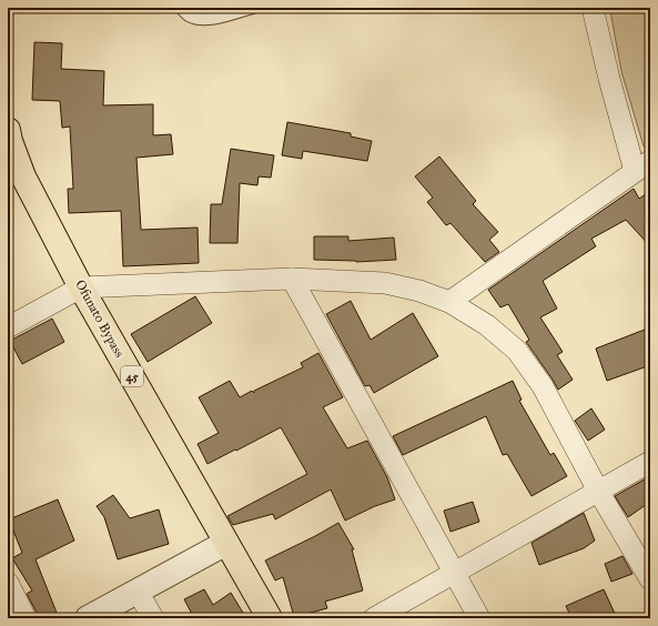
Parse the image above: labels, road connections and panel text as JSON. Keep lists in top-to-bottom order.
{
  "streets": {
    "highway": ["Ofunato Bypass", "45"]
  }
}
